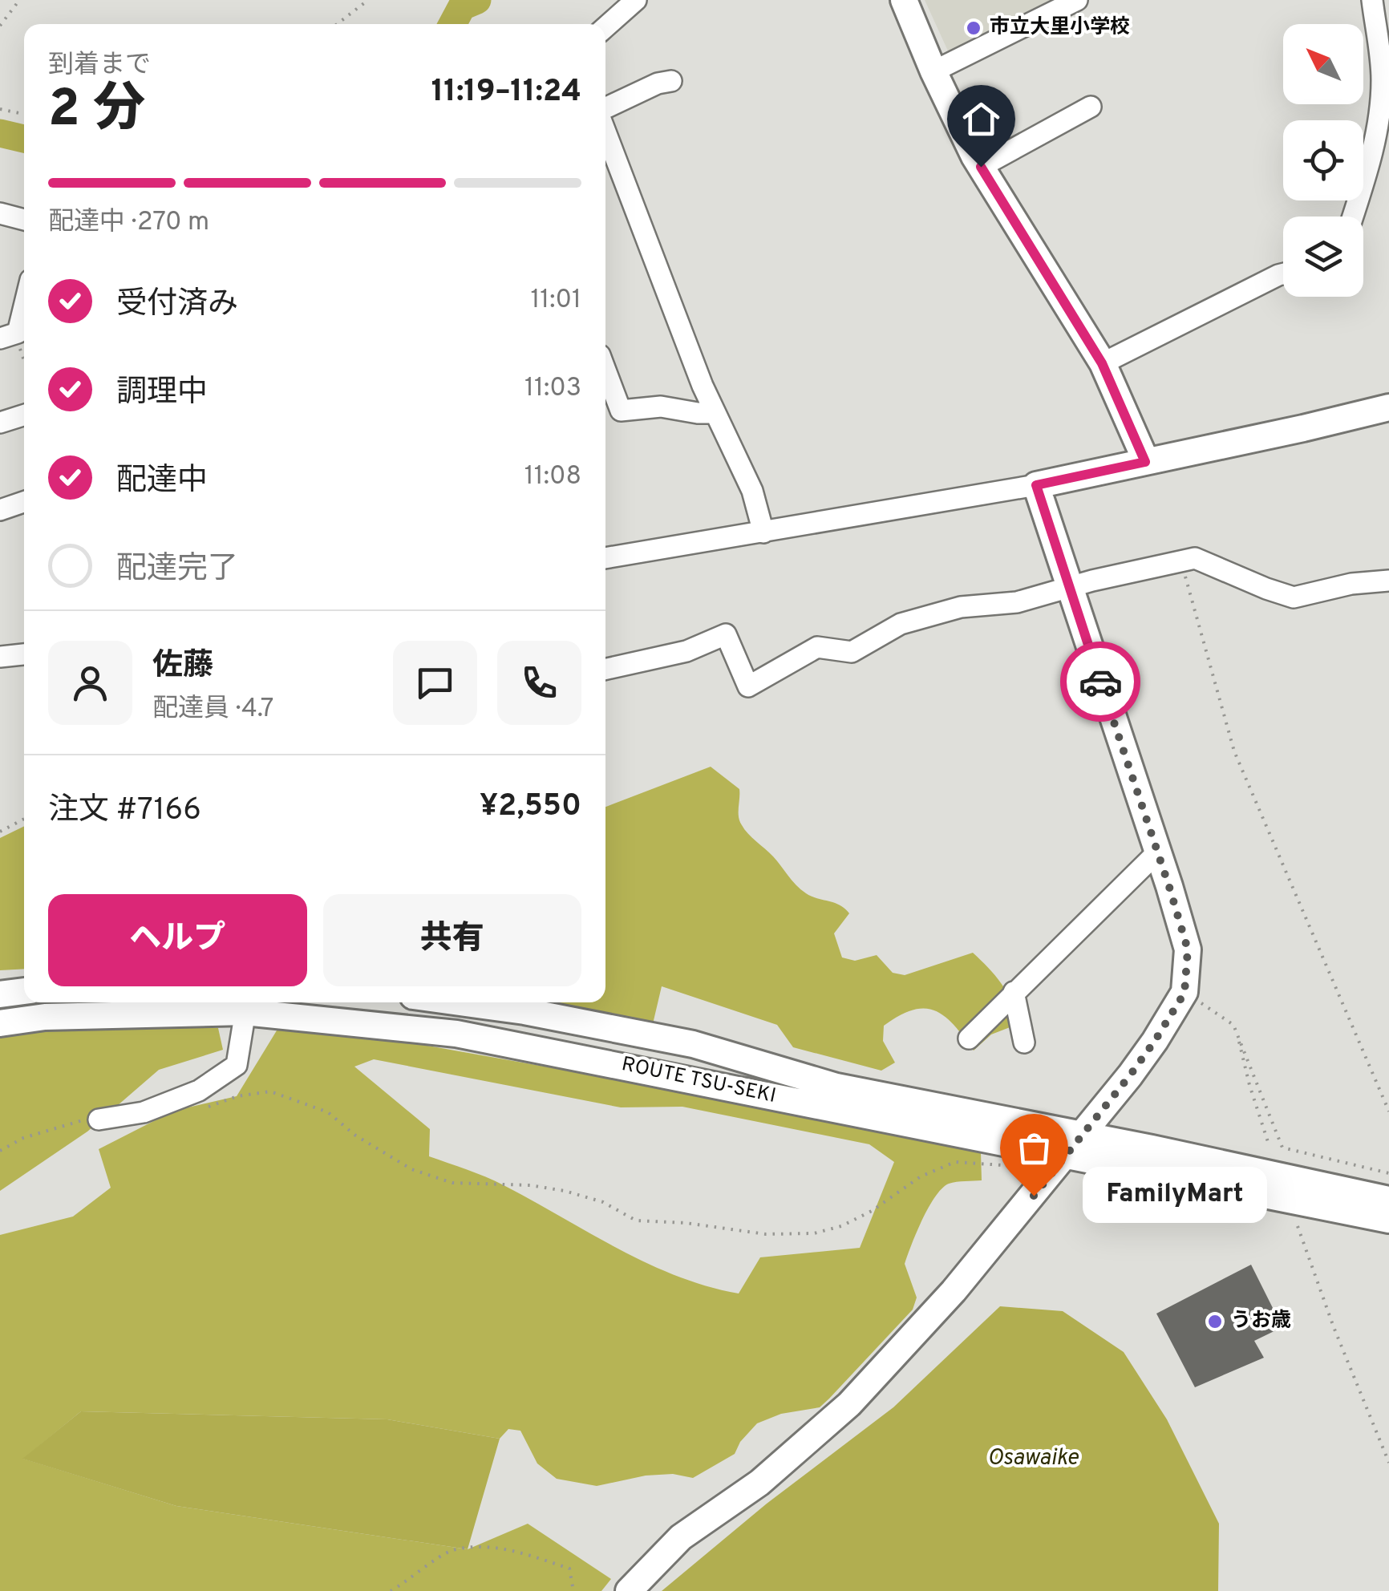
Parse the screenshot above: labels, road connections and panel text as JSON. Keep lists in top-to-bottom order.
{
  "streets": {
    "main road": ["ROUTE TSU-SEKI"]
  },
  "water": ["Osawaike"],
  "places": ["市立大里小学校", "FamilyMart", "うお歳"],
  "north": "top left",
  "page": {
    "heading": ["2 分", "到着まで", "11:19–11:24"],
    "panel": [
      "佐藤",
      "配達員 · 4.7",
      "注文 #7166",
      "¥2,550"
    ],
    "bar": "配達中 · 270 m",
    "list": [
      ["受付済み", "11:01"],
      ["調理中", "11:03"],
      ["配達中", "11:08"],
      "配達完了"
    ],
    "buttons": ["ヘルプ", "共有"],
    "bubble": "FamilyMart"
  }
}
